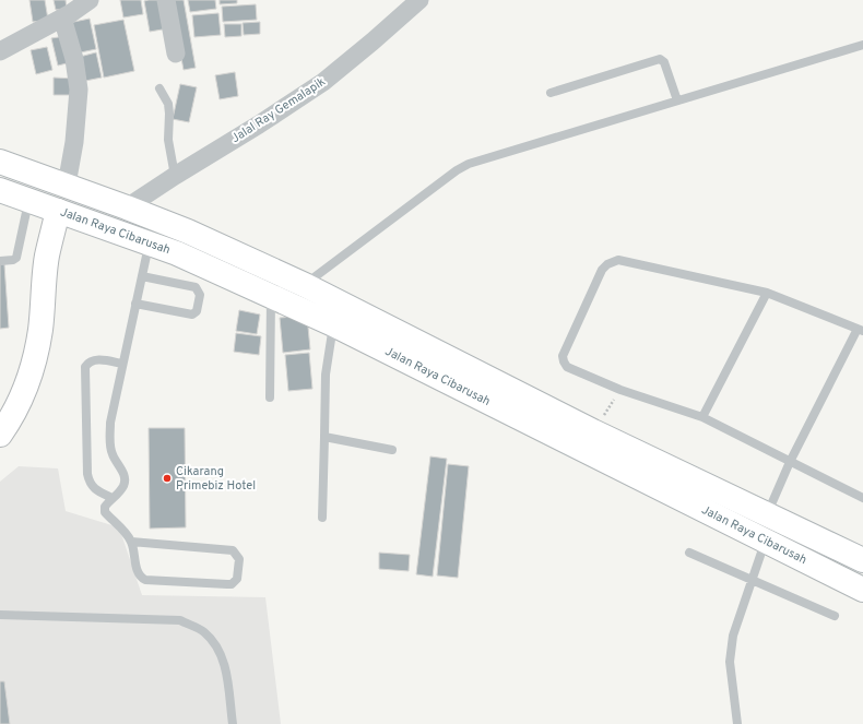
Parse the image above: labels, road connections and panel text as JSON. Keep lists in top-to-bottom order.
{
  "streets": {
    "main road": ["Jalan Raya Cibarusah"],
    "street": ["Jalal Ray Gemalapik"]
  },
  "crossings": [
    ["Jalal Ray Gemalapik", "Jalan Raya Cibarusah"]
  ],
  "places": ["Cikarang Primebiz Hotel"]
}
